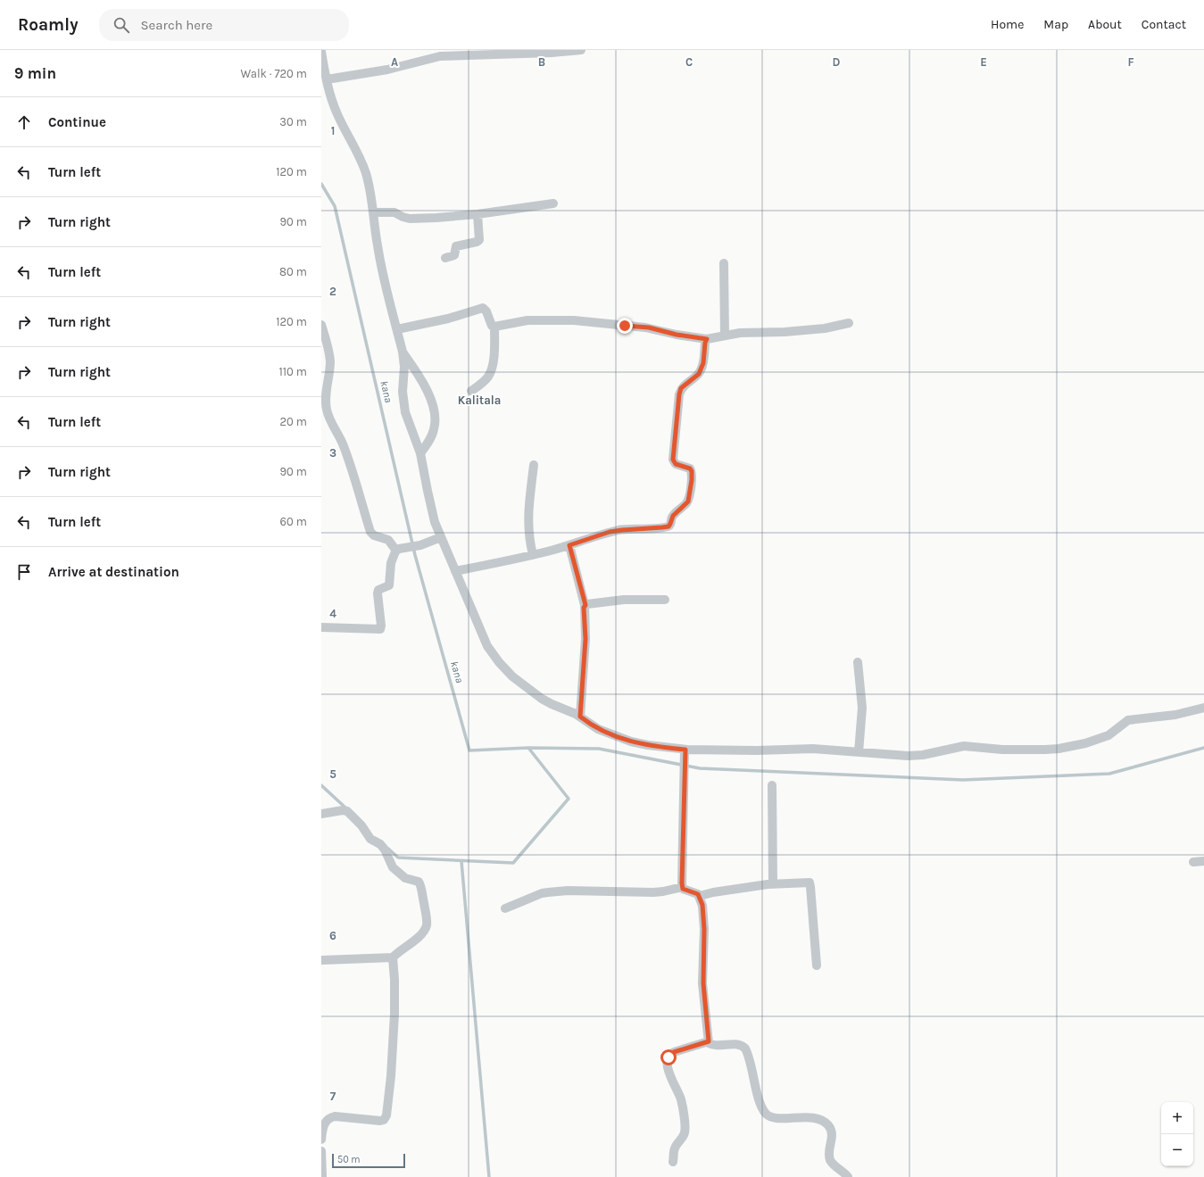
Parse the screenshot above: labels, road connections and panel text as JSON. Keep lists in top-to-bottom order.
{
  "districts": ["Kalitala"],
  "water": ["kana"],
  "scale_bar": "50 m",
  "page": {
    "header": "Roamly",
    "search": "Search here",
    "nav": [
      "Home",
      "Map",
      "About",
      "Contact"
    ],
    "heading": ["9 min", "Walk · 720 m"],
    "list": [
      ["Continue", "30 m"],
      ["Turn left", "120 m"],
      ["Turn right", "90 m"],
      ["Turn left", "80 m"],
      ["Turn right", "120 m"],
      ["Turn right", "110 m"],
      ["Turn left", "20 m"],
      ["Turn right", "90 m"],
      ["Turn left", "60 m"],
      "Arrive at destination"
    ],
    "map_buttons": ["+", "−"],
    "scale": "50 m"
  },
  "grid": {
    "columns": [
      "A",
      "B",
      "C",
      "D",
      "E",
      "F"
    ],
    "rows": [
      "1",
      "2",
      "3",
      "4",
      "5",
      "6",
      "7"
    ]
  }
}
